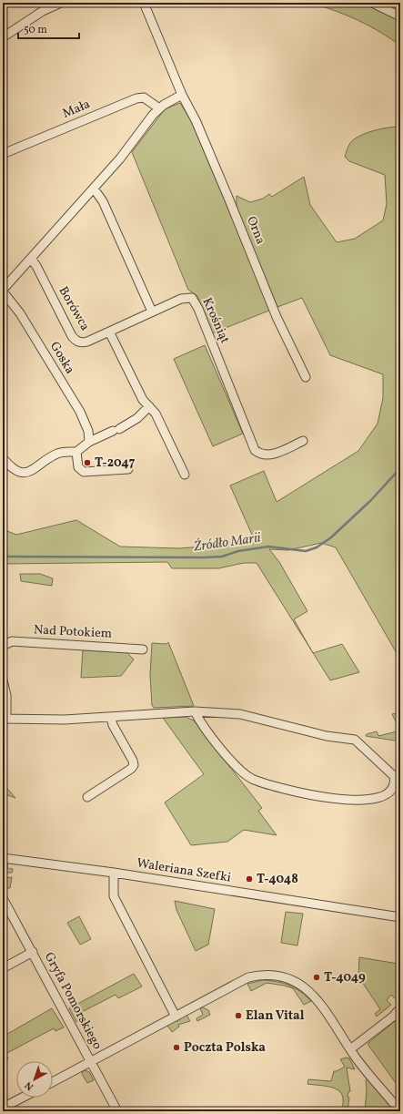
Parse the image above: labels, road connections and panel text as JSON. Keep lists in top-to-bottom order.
{
  "streets": {
    "street": [
      "Mała",
      "Orna",
      "Borówca",
      "Krośniąt",
      "Goska",
      "Nad Potokiem",
      "Waleriana Szefki",
      "Gryfa Pomorskiego"
    ]
  },
  "crossings": [
    ["Borówca", "Krośniąt"]
  ],
  "water": ["Źródło Marii"],
  "places": [
    "T-2047",
    "T-4048",
    "T-4049",
    "Elan Vital",
    "Poczta Polska"
  ],
  "scale_bar": "50 m",
  "north": "bottom left"
}
